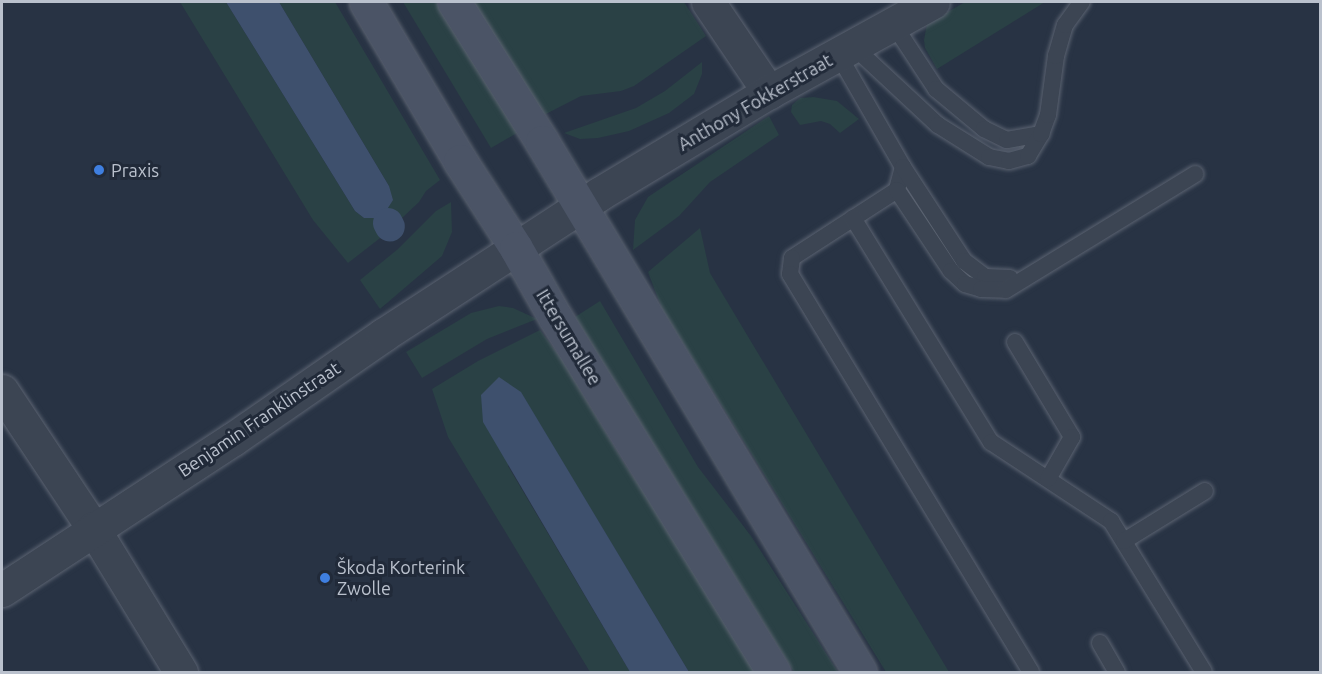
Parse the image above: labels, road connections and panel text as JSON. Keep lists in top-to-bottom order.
{
  "streets": {
    "main road": ["Ittersumallee"],
    "street": ["Anthony Fokkerstraat", "Benjamin Franklinstraat"]
  },
  "crossings": [
    ["Anthony Fokkerstraat", "Ittersumallee"],
    ["Anthony Fokkerstraat", "Benjamin Franklinstraat"],
    ["Ittersumallee", "Benjamin Franklinstraat"]
  ],
  "places": ["Praxis", "Škoda Korterink Zwolle"]
}
